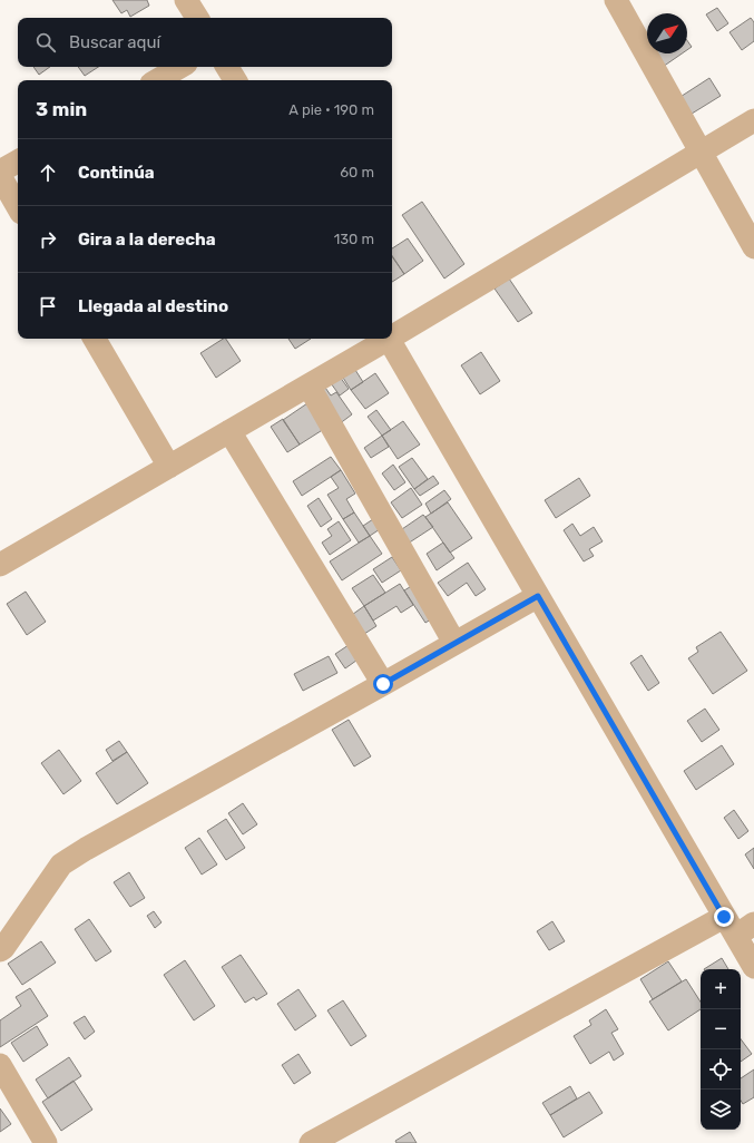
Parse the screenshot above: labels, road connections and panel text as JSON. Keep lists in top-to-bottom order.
{
  "north": "top right",
  "page": {
    "search": "Buscar aquí",
    "heading": ["3 min", "A pie · 190 m"],
    "list": [
      ["Continúa", "60 m"],
      ["Gira a la derecha", "130 m"],
      "Llegada al destino"
    ],
    "map_buttons": ["+", "−"]
  }
}
